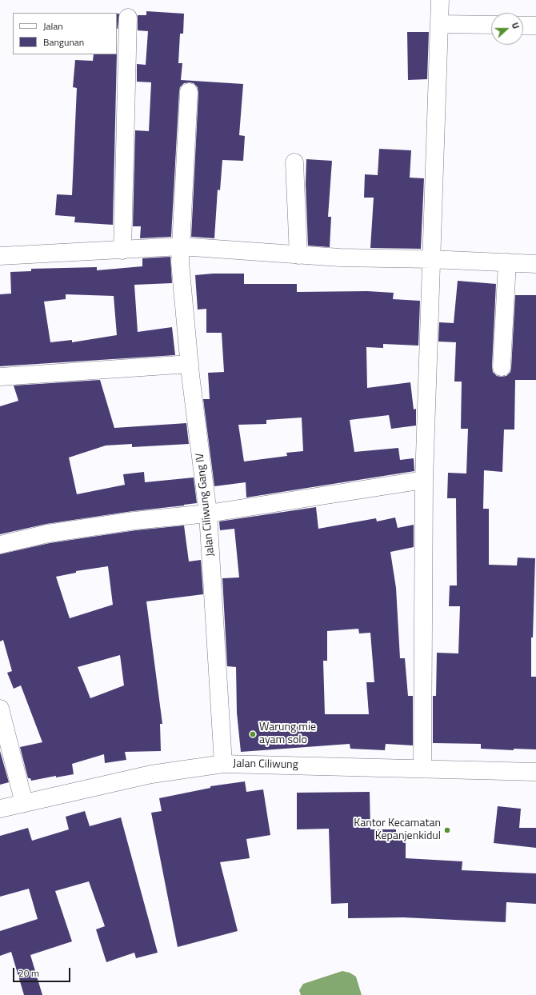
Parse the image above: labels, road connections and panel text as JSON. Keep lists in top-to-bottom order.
{
  "streets": {
    "street": ["Jalan Ciliwung Gang IV", "Jalan Ciliwung"]
  },
  "crossings": [
    ["Jalan Ciliwung Gang IV", "Jalan Ciliwung"]
  ],
  "places": ["Warung mie ayam solo", "Kantor Kecamatan Kepanjenkidul"],
  "legend": ["Jalan", "Bangunan"],
  "scale_bar": "20 m",
  "north": "right"
}
